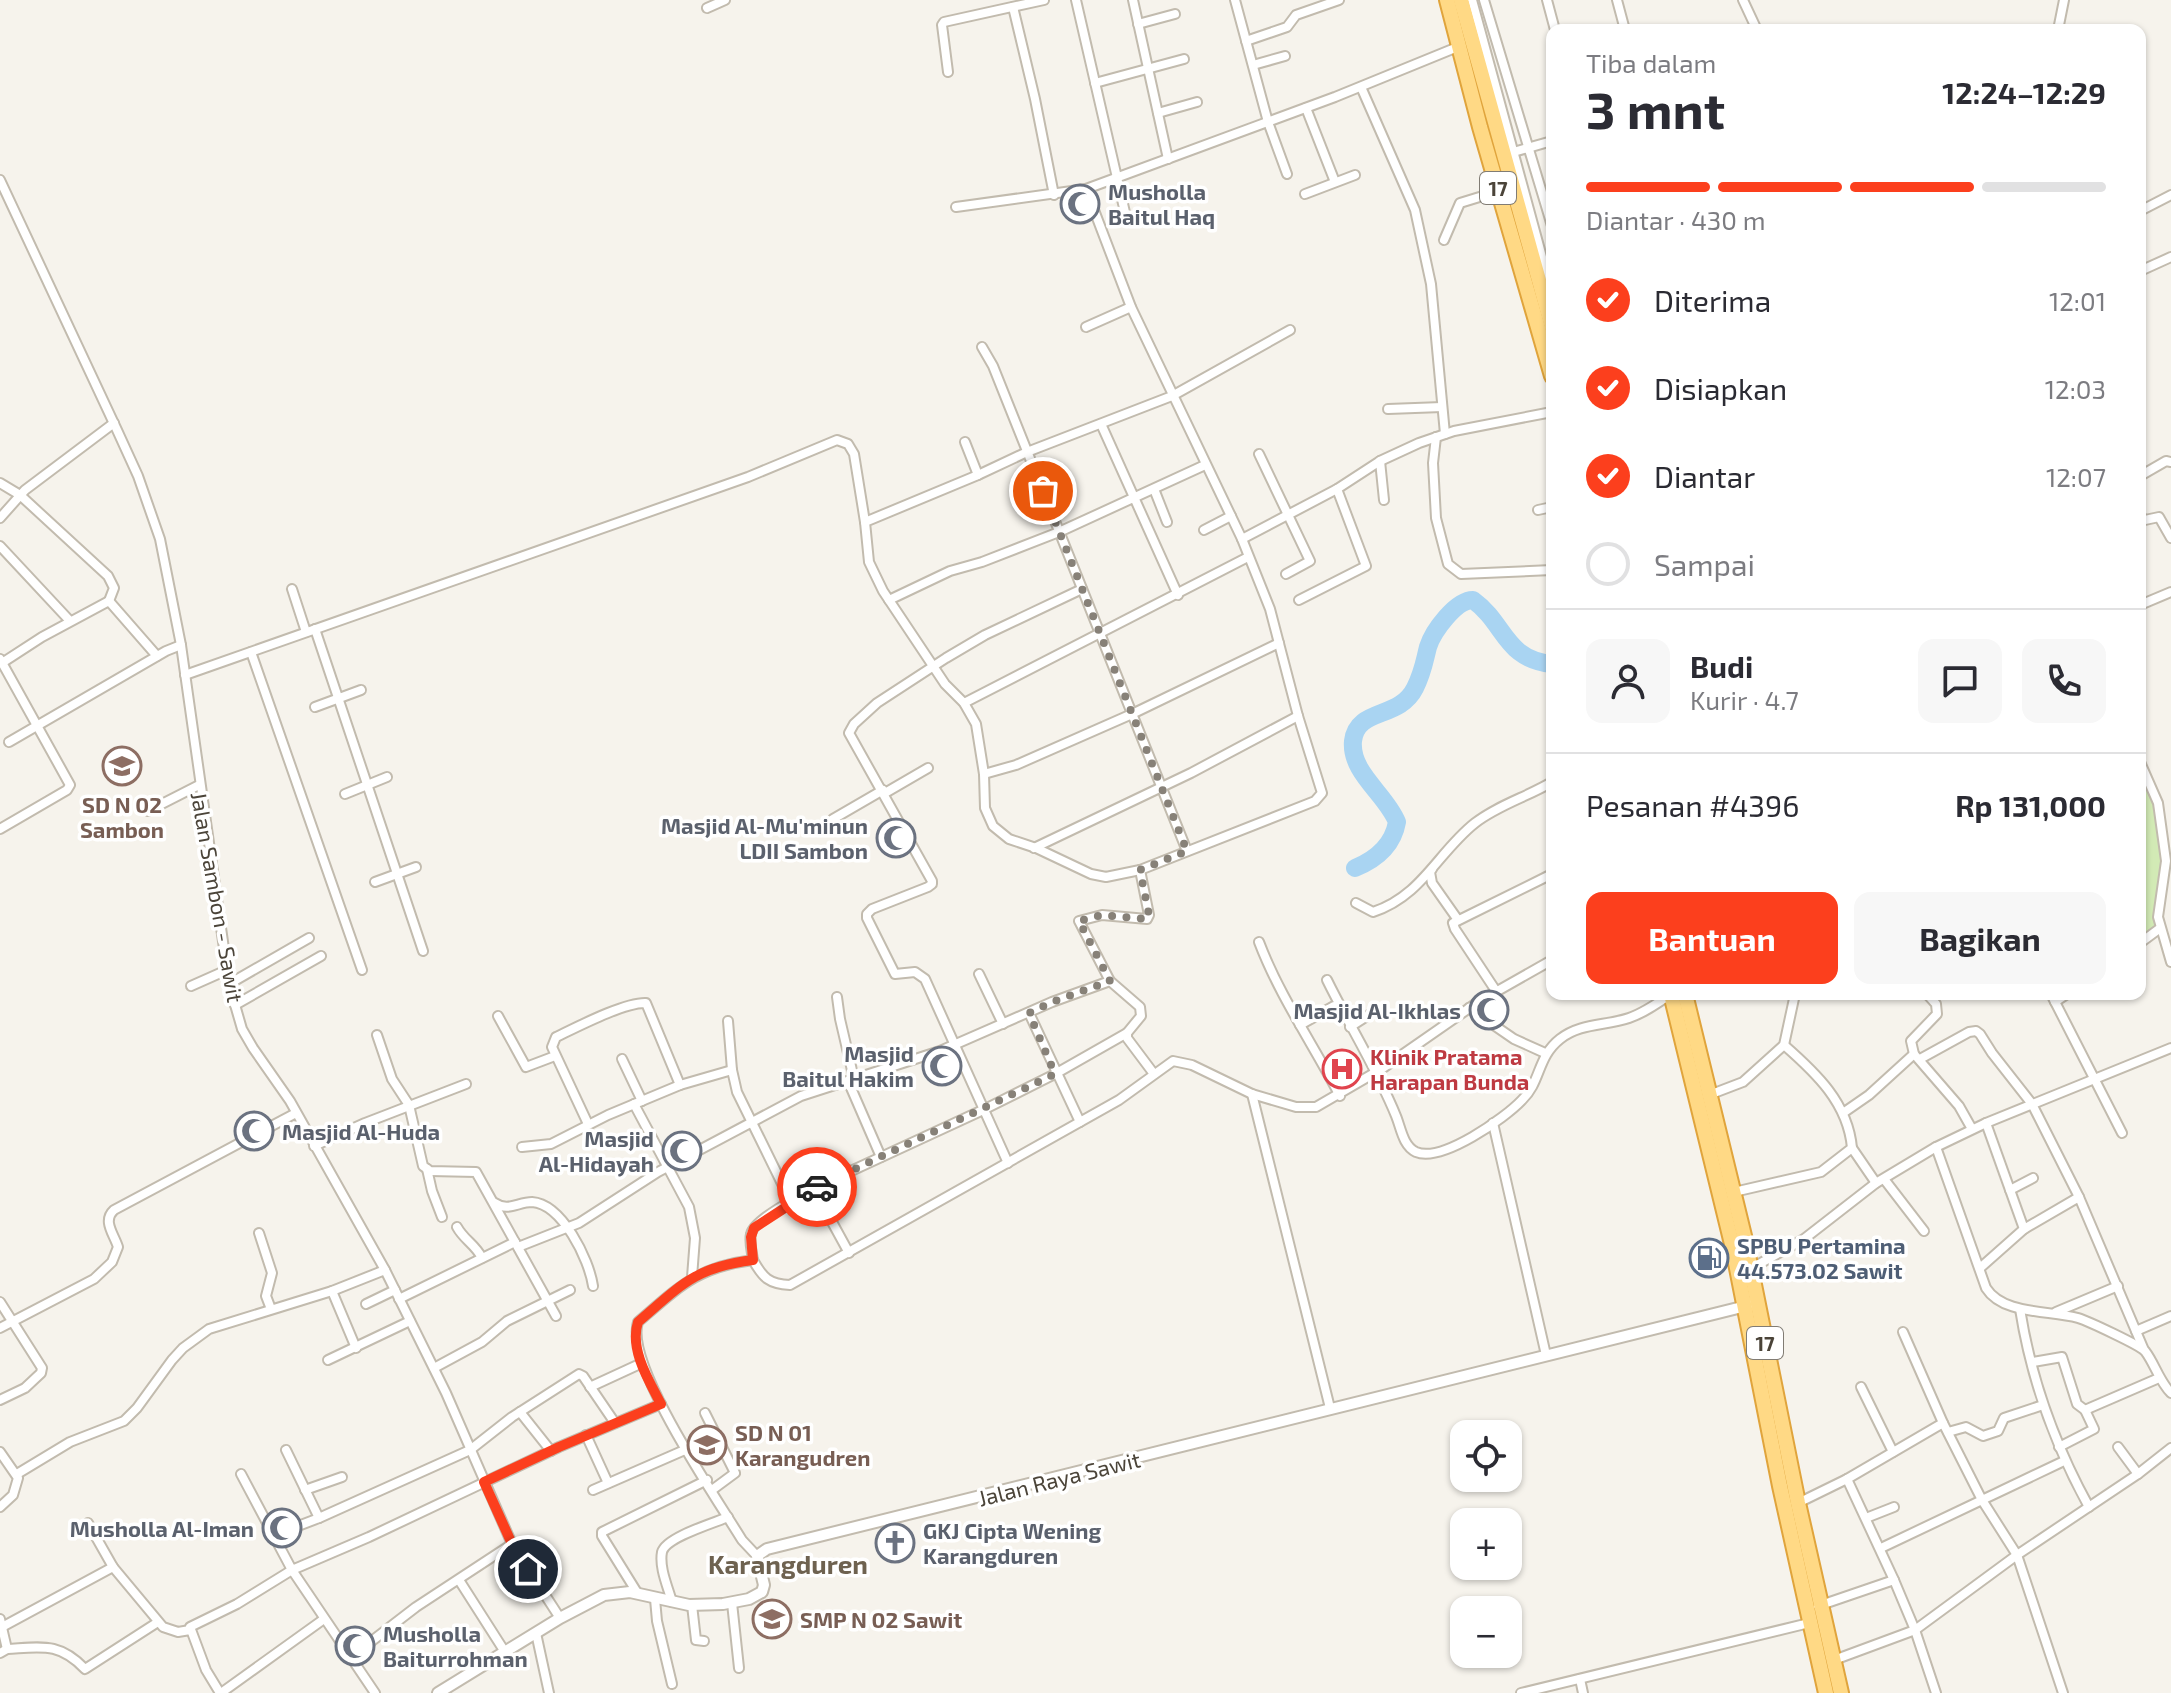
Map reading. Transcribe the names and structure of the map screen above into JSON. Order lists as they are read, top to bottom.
{
  "streets": {
    "highway": ["17"],
    "street": ["Jalan Sambon - Sawit", "Jalan Raya Sawit"]
  },
  "crossings": [
    ["17", "Jalan Raya Sawit"]
  ],
  "districts": ["Karangduren"],
  "places": {
    "mosque": [
      "Musholla Baitul Haq",
      "Masjid Al-Mu'minun LDII Sambon",
      "Masjid Al-Ikhlas",
      "Masjid Baitul Hakim",
      "Masjid Al-Huda",
      "Masjid Al-Hidayah",
      "Musholla Al-Iman",
      "Musholla Baiturrohman"
    ],
    "school or university": ["SD N 02 Sambon", "SD N 01 Karangudren", "SMP N 02 Sawit"],
    "hospital": ["Klinik Pratama Harapan Bunda"],
    "fuel station": ["SPBU Pertamina 44.573.02 Sawit"],
    "church": ["GKJ Cipta Wening Karangduren"]
  },
  "page": {
    "heading": ["3 mnt", "Tiba dalam", "12:24–12:29"],
    "panel": [
      "Budi",
      "Kurir · 4.7",
      "Pesanan #4396",
      "Rp 131,000"
    ],
    "bar": "Diantar · 430 m",
    "list": [
      ["Diterima", "12:01"],
      ["Disiapkan", "12:03"],
      ["Diantar", "12:07"],
      "Sampai"
    ],
    "buttons": ["Bantuan", "Bagikan"],
    "map_buttons": ["+", "−"]
  }
}
